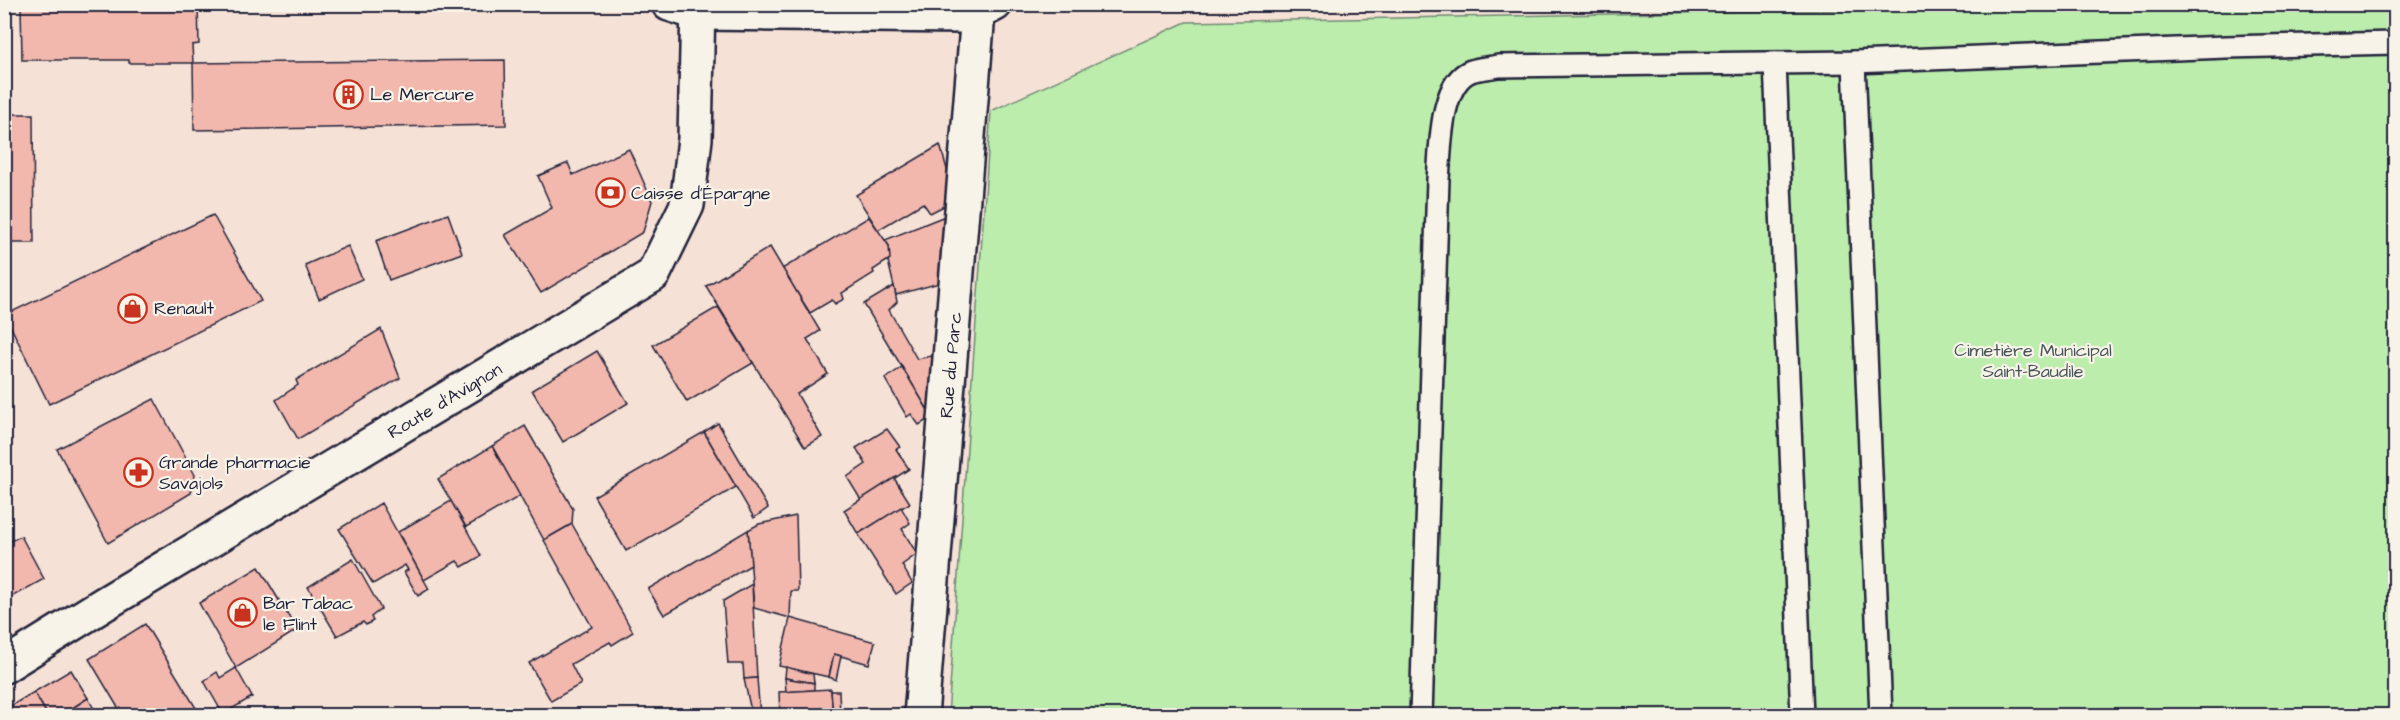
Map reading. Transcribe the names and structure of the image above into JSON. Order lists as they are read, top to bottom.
{
  "streets": {
    "main road": ["Rue du Parc", "Route d'Avignon"]
  },
  "crossings": [
    ["Rue du Parc", "Route d'Avignon"]
  ],
  "parks": ["Cimetière Municipal Saint-Baudile"],
  "places": {
    "building": ["Le Mercure"],
    "bank": ["Caisse d'Épargne"],
    "shop": ["Renault", "Bar Tabac le Flint"],
    "pharmacy": ["Grande pharmacie Savajols"]
  }
}
